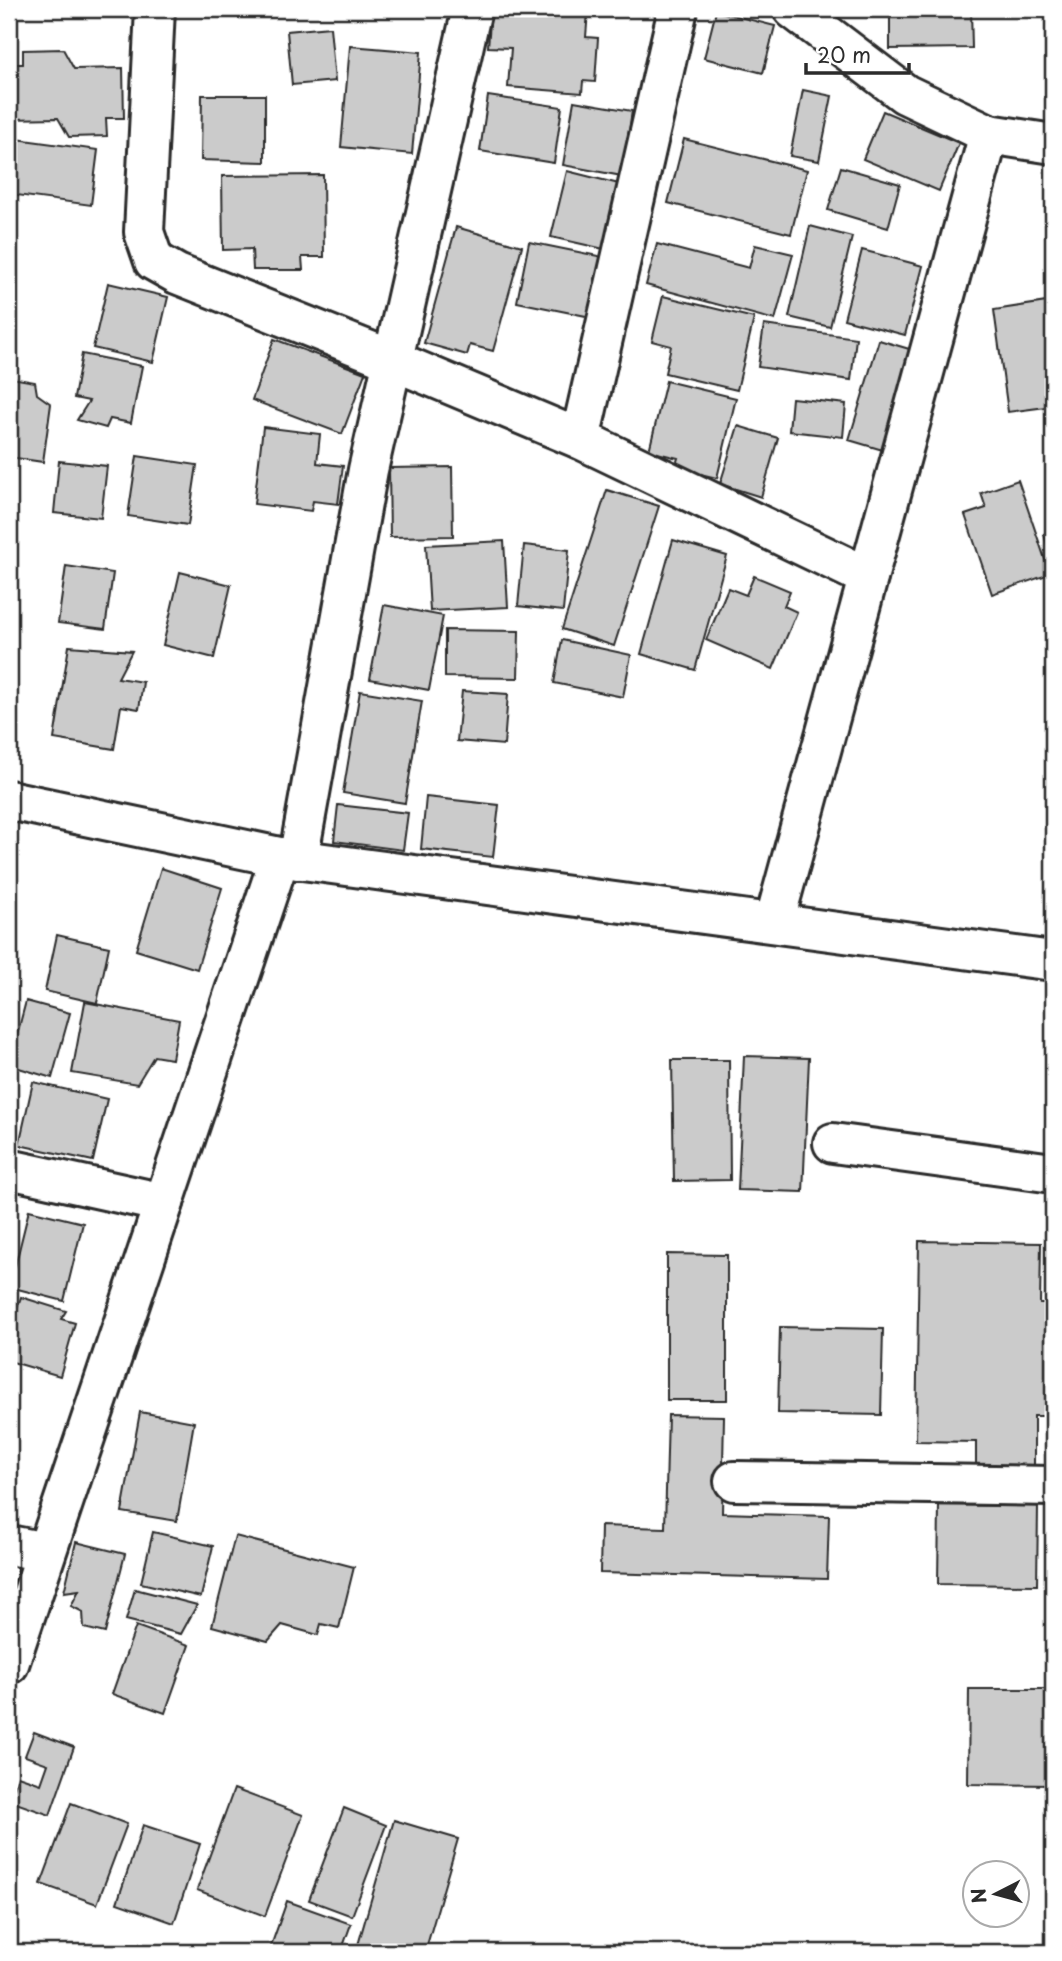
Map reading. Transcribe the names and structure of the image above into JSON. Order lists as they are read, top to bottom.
{
  "scale_bar": "20 m",
  "north": "left"
}
